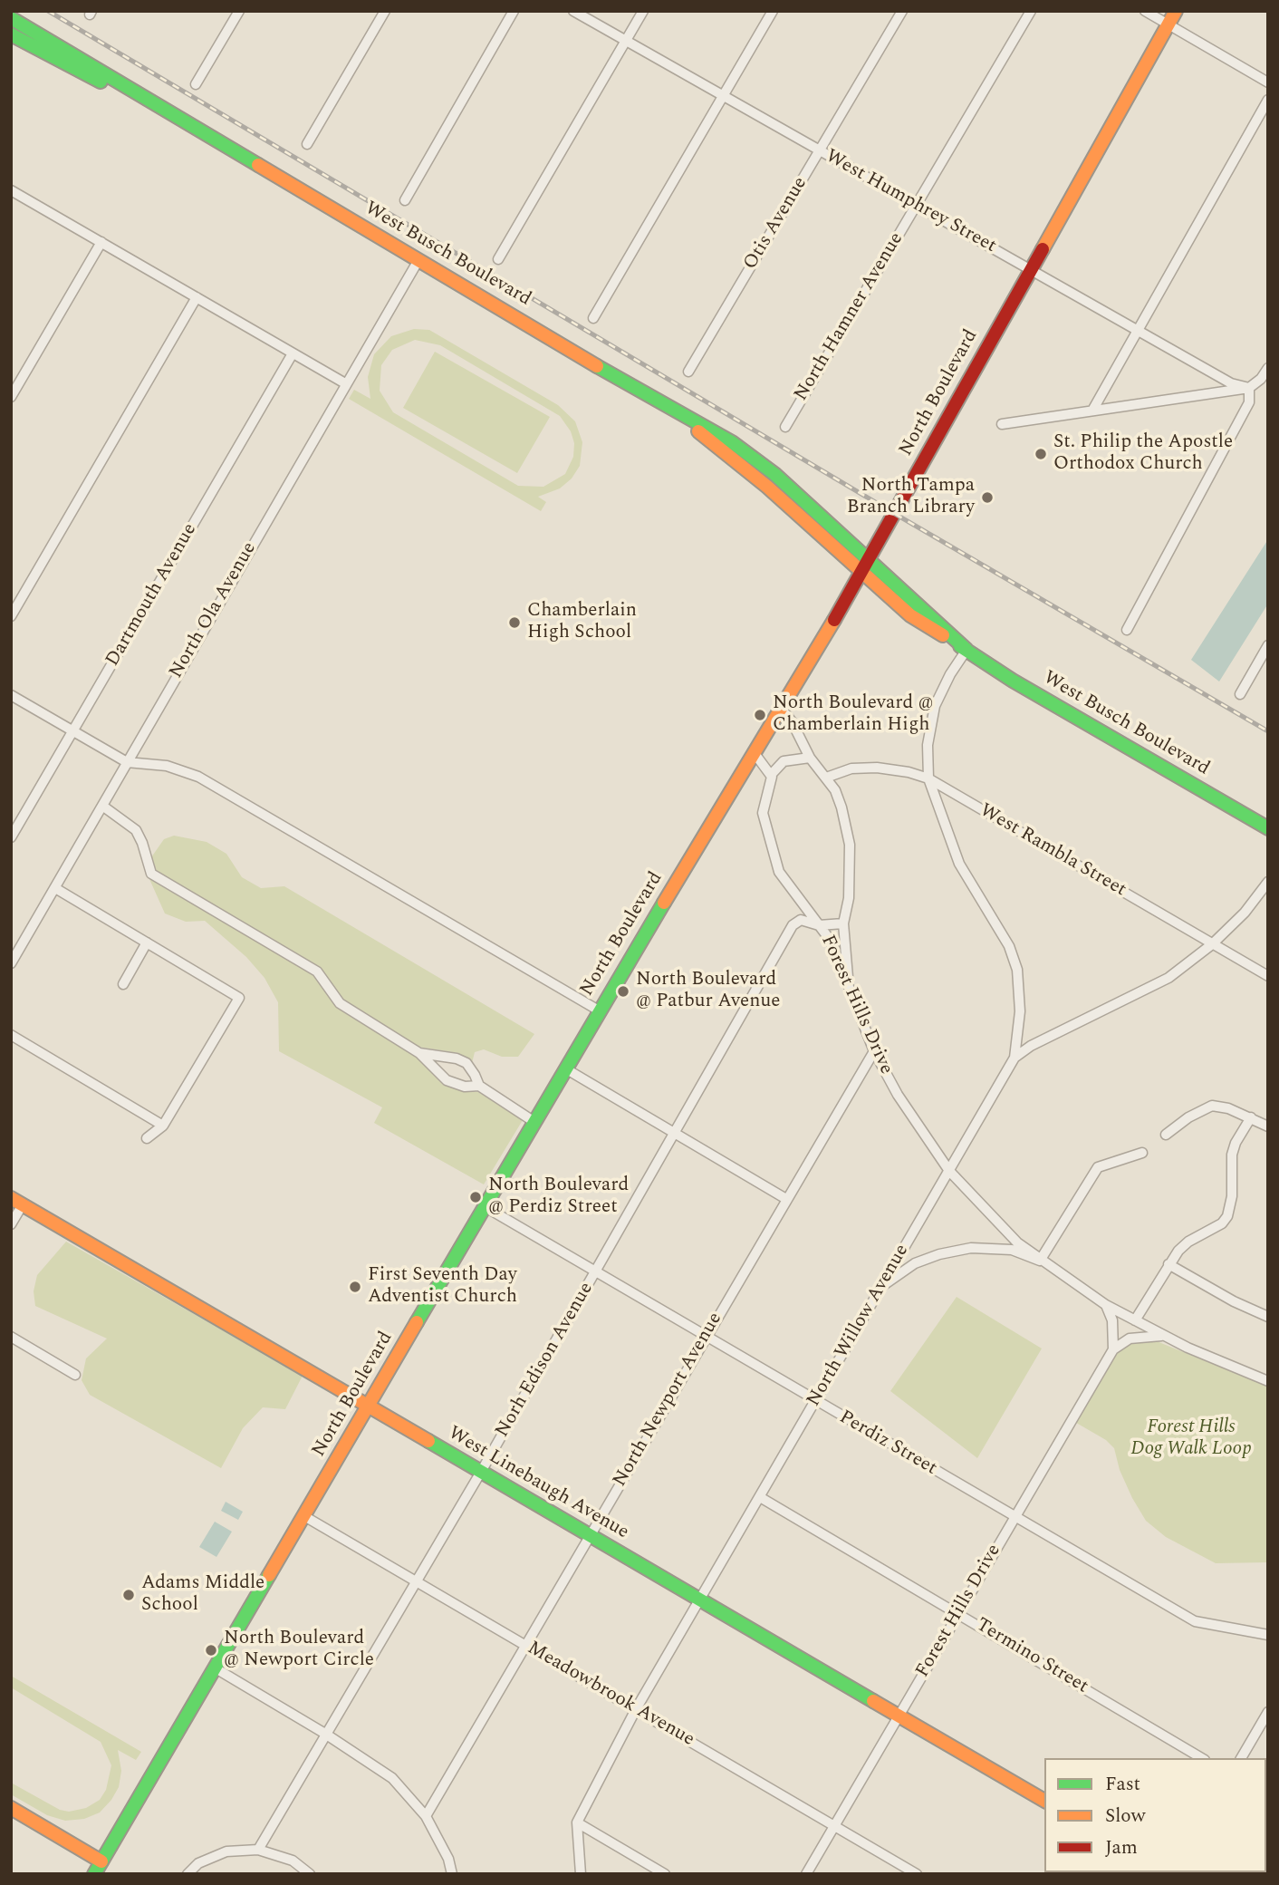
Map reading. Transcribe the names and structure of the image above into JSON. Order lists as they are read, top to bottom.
{
  "streets": {
    "street": [
      "West Humphrey Street",
      "Otis Avenue",
      "West Busch Boulevard",
      "North Hamner Avenue",
      "North Boulevard",
      "Dartmouth Avenue",
      "North Ola Avenue",
      "West Rambla Street",
      "Forest Hills Drive",
      "North Willow Avenue",
      "Norh Edison Avenue",
      "North Newport Avenue",
      "Perdiz Street",
      "West Linebaugh Avenue",
      "Termino Street",
      "Meadowbrook Avenue"
    ]
  },
  "crossings": [
    ["West Humphrey Street", "Otis Avenue"],
    ["West Humphrey Street", "North Hamner Avenue"],
    ["West Humphrey Street", "North Boulevard"],
    ["West Busch Boulevard", "North Boulevard"],
    ["West Busch Boulevard", "North Ola Avenue"],
    ["North Boulevard", "Forest Hills Drive"],
    ["North Boulevard", "Perdiz Street"],
    ["North Boulevard", "West Linebaugh Avenue"],
    ["North Boulevard", "Meadowbrook Avenue"],
    ["West Rambla Street", "Forest Hills Drive"],
    ["West Rambla Street", "North Willow Avenue"],
    ["Forest Hills Drive", "North Willow Avenue"],
    ["Forest Hills Drive", "Norh Edison Avenue"],
    ["Forest Hills Drive", "North Newport Avenue"],
    ["Forest Hills Drive", "Perdiz Street"],
    ["Forest Hills Drive", "West Linebaugh Avenue"],
    ["Forest Hills Drive", "Termino Street"],
    ["Forest Hills Drive", "Meadowbrook Avenue"],
    ["North Willow Avenue", "Perdiz Street"],
    ["North Willow Avenue", "West Linebaugh Avenue"],
    ["North Willow Avenue", "Termino Street"],
    ["North Willow Avenue", "Meadowbrook Avenue"],
    ["Norh Edison Avenue", "Perdiz Street"],
    ["Norh Edison Avenue", "West Linebaugh Avenue"],
    ["Norh Edison Avenue", "Meadowbrook Avenue"],
    ["North Newport Avenue", "Perdiz Street"],
    ["North Newport Avenue", "West Linebaugh Avenue"],
    ["North Newport Avenue", "Meadowbrook Avenue"]
  ],
  "parks": ["Forest Hills Dog Walk Loop"],
  "places": [
    "St. Philip the Apostle Orthodox Church",
    "North Tampa Branch Library",
    "Chamberlain High School",
    "North Boulevard @ Chamberlain High",
    "North Boulevard @ Patbur Avenue",
    "North Boulevard @ Perdiz Street",
    "First Seventh Day Adventist Church",
    "Adams Middle School",
    "North Boulevard @ Newport Circle"
  ],
  "legend": ["Fast", "Slow", "Jam"]
}
